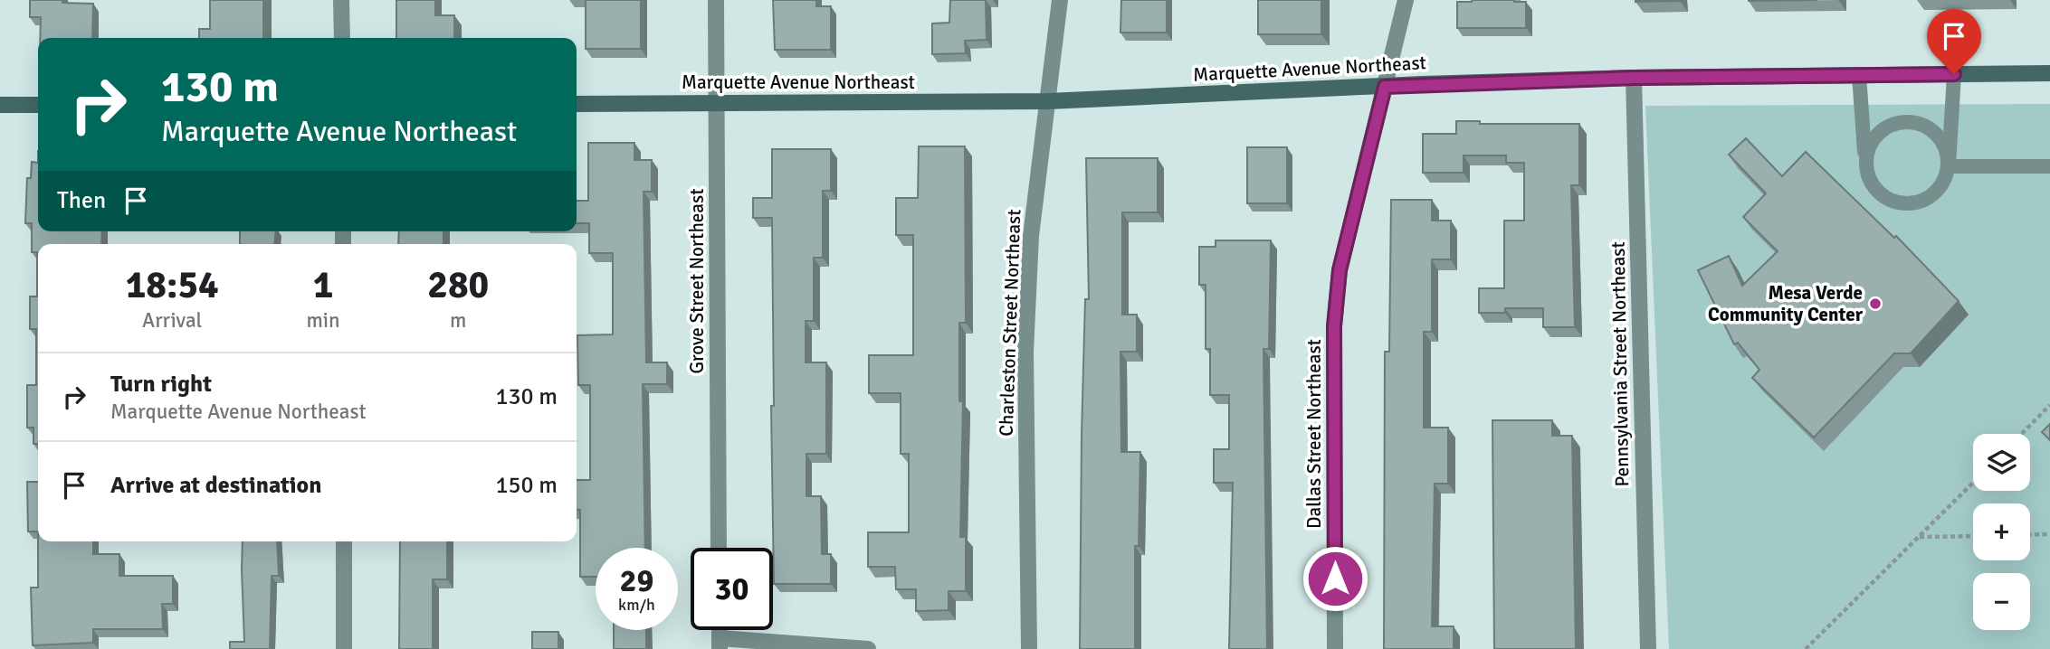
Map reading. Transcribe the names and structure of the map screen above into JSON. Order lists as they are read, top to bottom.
{
  "streets": {
    "street": [
      "Marquette Avenue Northeast",
      "Grove Street Northeast",
      "Charleston Street Northeast",
      "Pennsylvania Street Northeast",
      "Dallas Street Northeast"
    ]
  },
  "crossings": [
    ["Marquette Avenue Northeast", "Grove Street Northeast"],
    ["Marquette Avenue Northeast", "Charleston Street Northeast"],
    ["Marquette Avenue Northeast", "Pennsylvania Street Northeast"],
    ["Marquette Avenue Northeast", "Dallas Street Northeast"]
  ],
  "places": ["Mesa Verde Community Center"],
  "page": {
    "turn": ["130 m", "Marquette Avenue Northeast"],
    "then": "Then",
    "eta": [
      "18:54",
      "Arrival",
      "1",
      "min",
      "280",
      "m"
    ],
    "list": [
      {
        "name": "Turn right",
        "note": "Marquette Avenue Northeast",
        "value": "130 m"
      },
      {
        "name": "Arrive at destination",
        "value": "150 m"
      }
    ],
    "map_buttons": ["+", "−"],
    "speed": "29 km/h",
    "limit": "30"
  }
}
